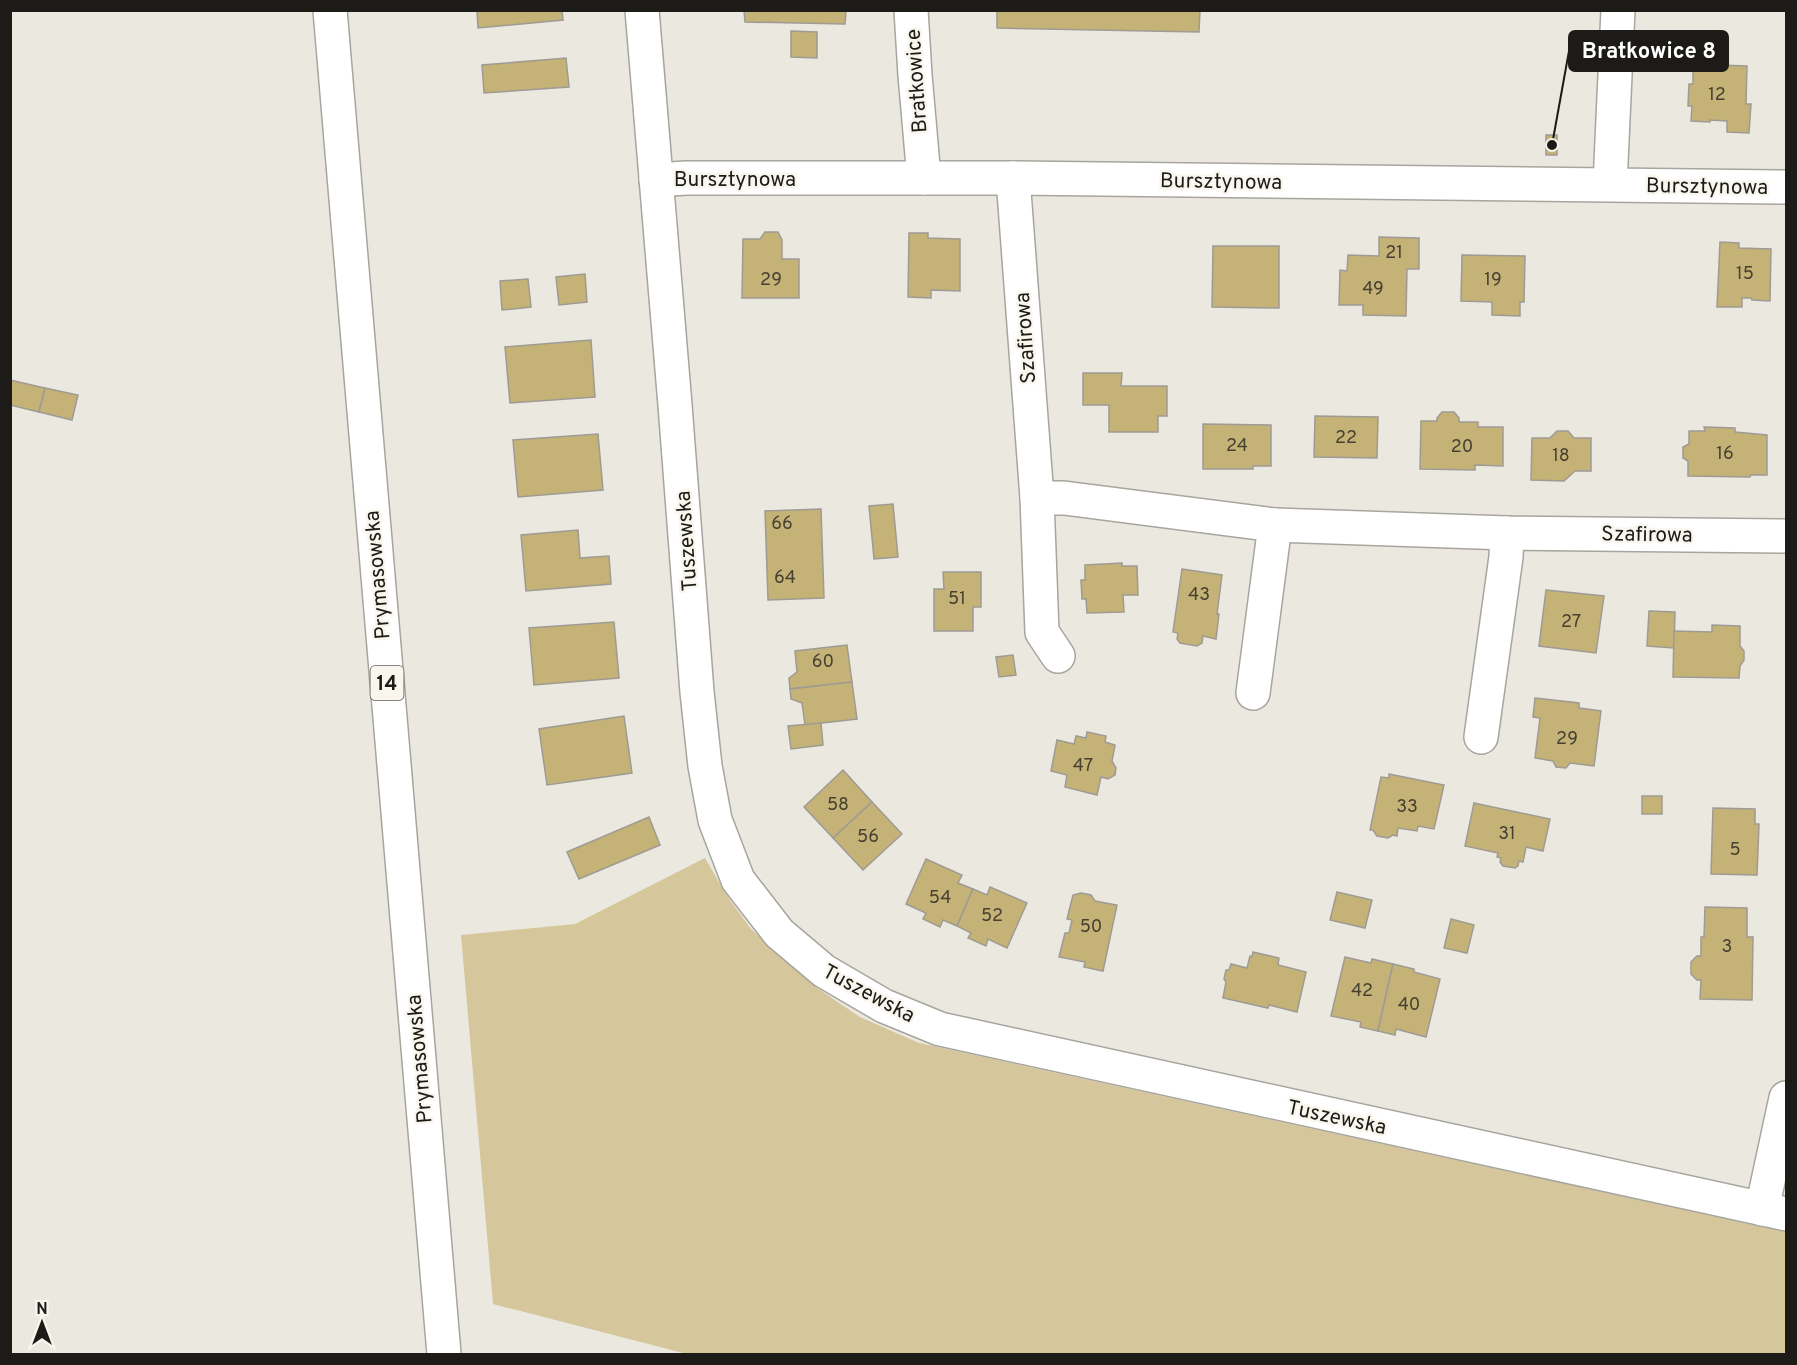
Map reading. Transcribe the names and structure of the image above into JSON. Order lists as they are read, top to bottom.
{
  "streets": {
    "street": [
      "Bratkowice",
      "Bursztynowa",
      "Szafirowa",
      "Tuszewska",
      "Prymasowska",
      "14"
    ]
  },
  "crossings": [
    ["Bratkowice", "Bursztynowa"],
    ["Bursztynowa", "Szafirowa"],
    ["Bursztynowa", "Tuszewska"]
  ],
  "places": ["Bratkowice 8"],
  "house_numbers": [
    "12",
    "21",
    "15",
    "29",
    "19",
    "49",
    "22",
    "24",
    "20",
    "16",
    "18",
    "66",
    "64",
    "43",
    "51",
    "27",
    "60",
    "29",
    "47",
    "58",
    "33",
    "31",
    "56",
    "5",
    "54",
    "52",
    "50",
    "3",
    "42",
    "40"
  ],
  "north": "top"
}
